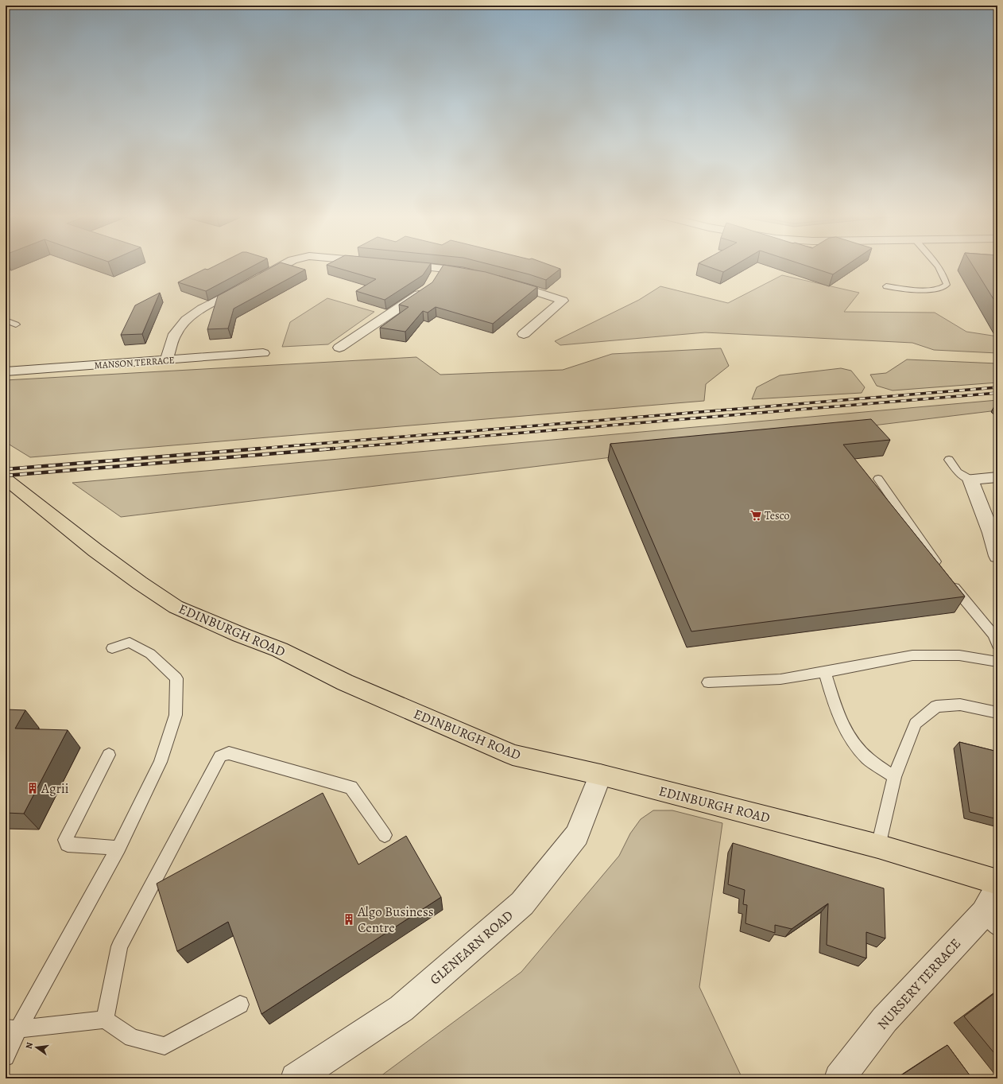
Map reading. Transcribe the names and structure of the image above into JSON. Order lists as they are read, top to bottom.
{
  "streets": {
    "main road": ["EDINBURGH ROAD"],
    "street": ["MANSON TERRACE", "GLENEARN ROAD", "NURSERY TERRACE"]
  },
  "crossings": [
    ["EDINBURGH ROAD", "GLENEARN ROAD"]
  ],
  "places": {
    "supermarket": ["Tesco"],
    "building": ["Agrii", "Algo Business Centre"]
  },
  "north": "left"
}
